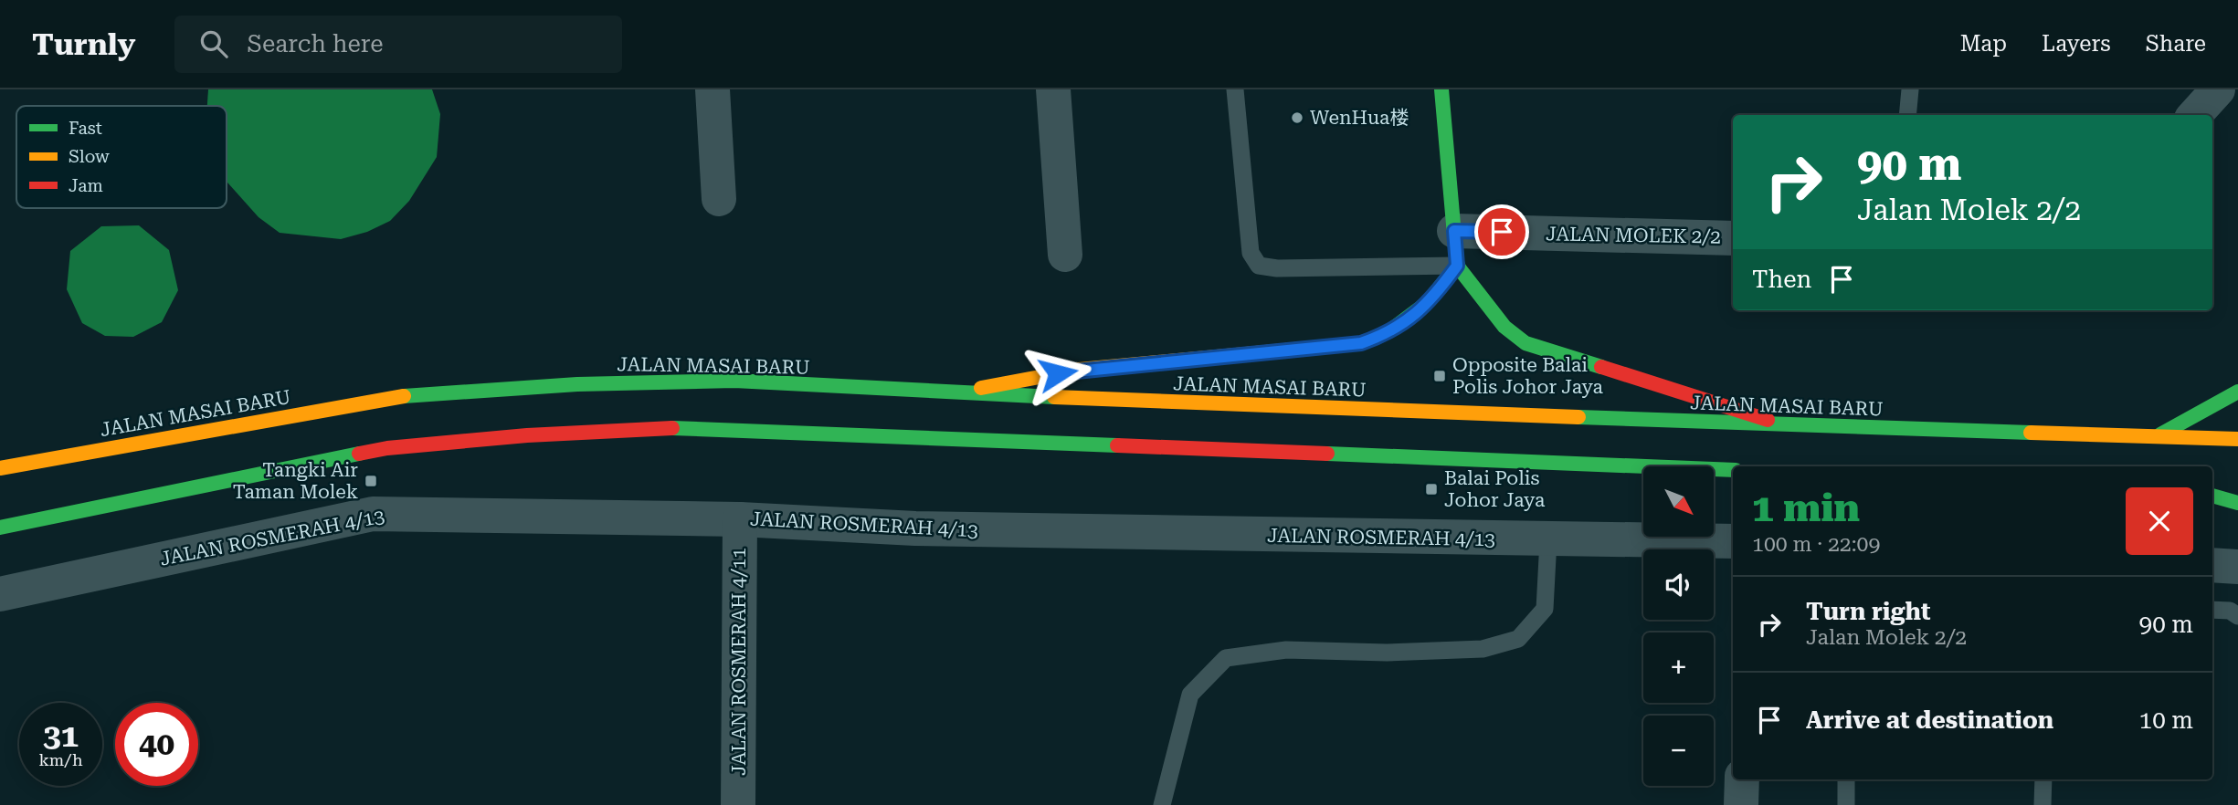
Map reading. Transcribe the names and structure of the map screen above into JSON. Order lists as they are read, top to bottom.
{
  "streets": {
    "main road": ["JALAN MASAI BARU"],
    "street": ["JALAN MOLEK 2/2", "JALAN ROSMERAH 4/13", "JALAN ROSMERAH 4/11"]
  },
  "crossings": [
    ["JALAN ROSMERAH 4/13", "JALAN ROSMERAH 4/11"]
  ],
  "places": {
    "other": ["WenHua楼"],
    "transit": ["Opposite Balai Polis Johor Jaya", "Tangki Air Taman Molek", "Balai Polis Johor Jaya"]
  },
  "legend": ["Fast", "Slow", "Jam"],
  "north": "bottom right",
  "page": {
    "header": "Turnly",
    "search": "Search here",
    "nav": ["Map", "Layers", "Share"],
    "turn": ["90 m", "Jalan Molek 2/2"],
    "then": "Then",
    "map_buttons": ["+", "−"],
    "heading": ["1 min", "100 m · 22:09"],
    "list": [
      {
        "name": "Turn right",
        "note": "Jalan Molek 2/2",
        "value": "90 m"
      },
      {
        "name": "Arrive at destination",
        "value": "10 m"
      }
    ],
    "speed": "31 km/h",
    "limit": "40"
  }
}
